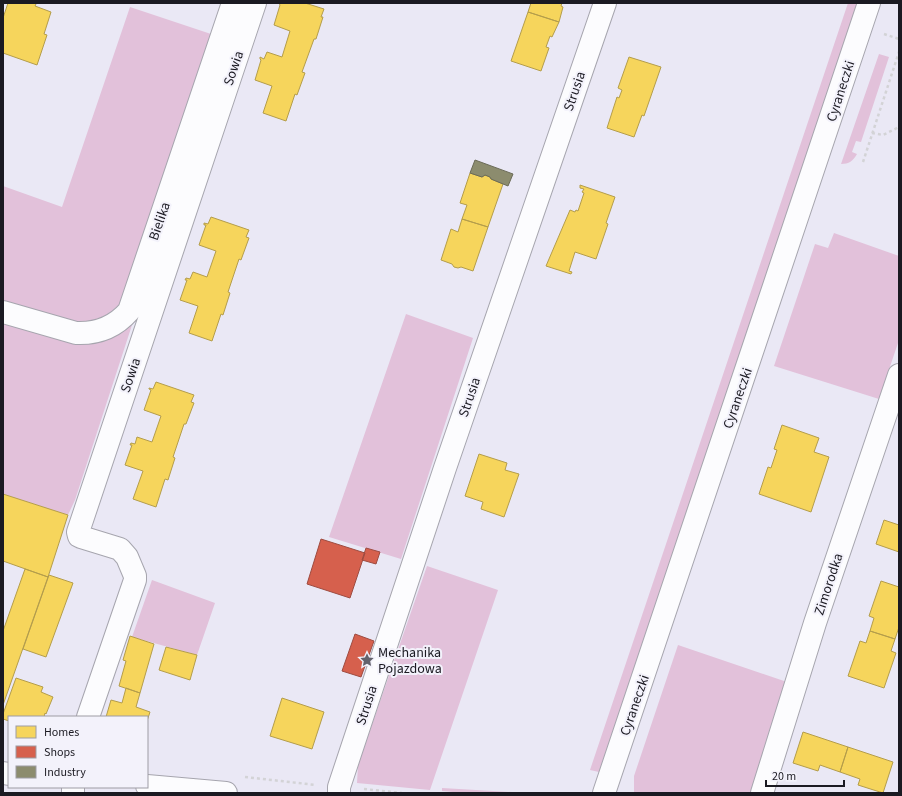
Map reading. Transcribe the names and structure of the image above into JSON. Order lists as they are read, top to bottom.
{
  "streets": {
    "street": [
      "Sowia",
      "Strusia",
      "Cyraneczki",
      "Bielika",
      "Zimorodka"
    ]
  },
  "places": {
    "place": ["Mechanika Pojazdowa"]
  },
  "legend": ["Homes", "Shops", "Industry"],
  "scale_bar": "20 m"
}
